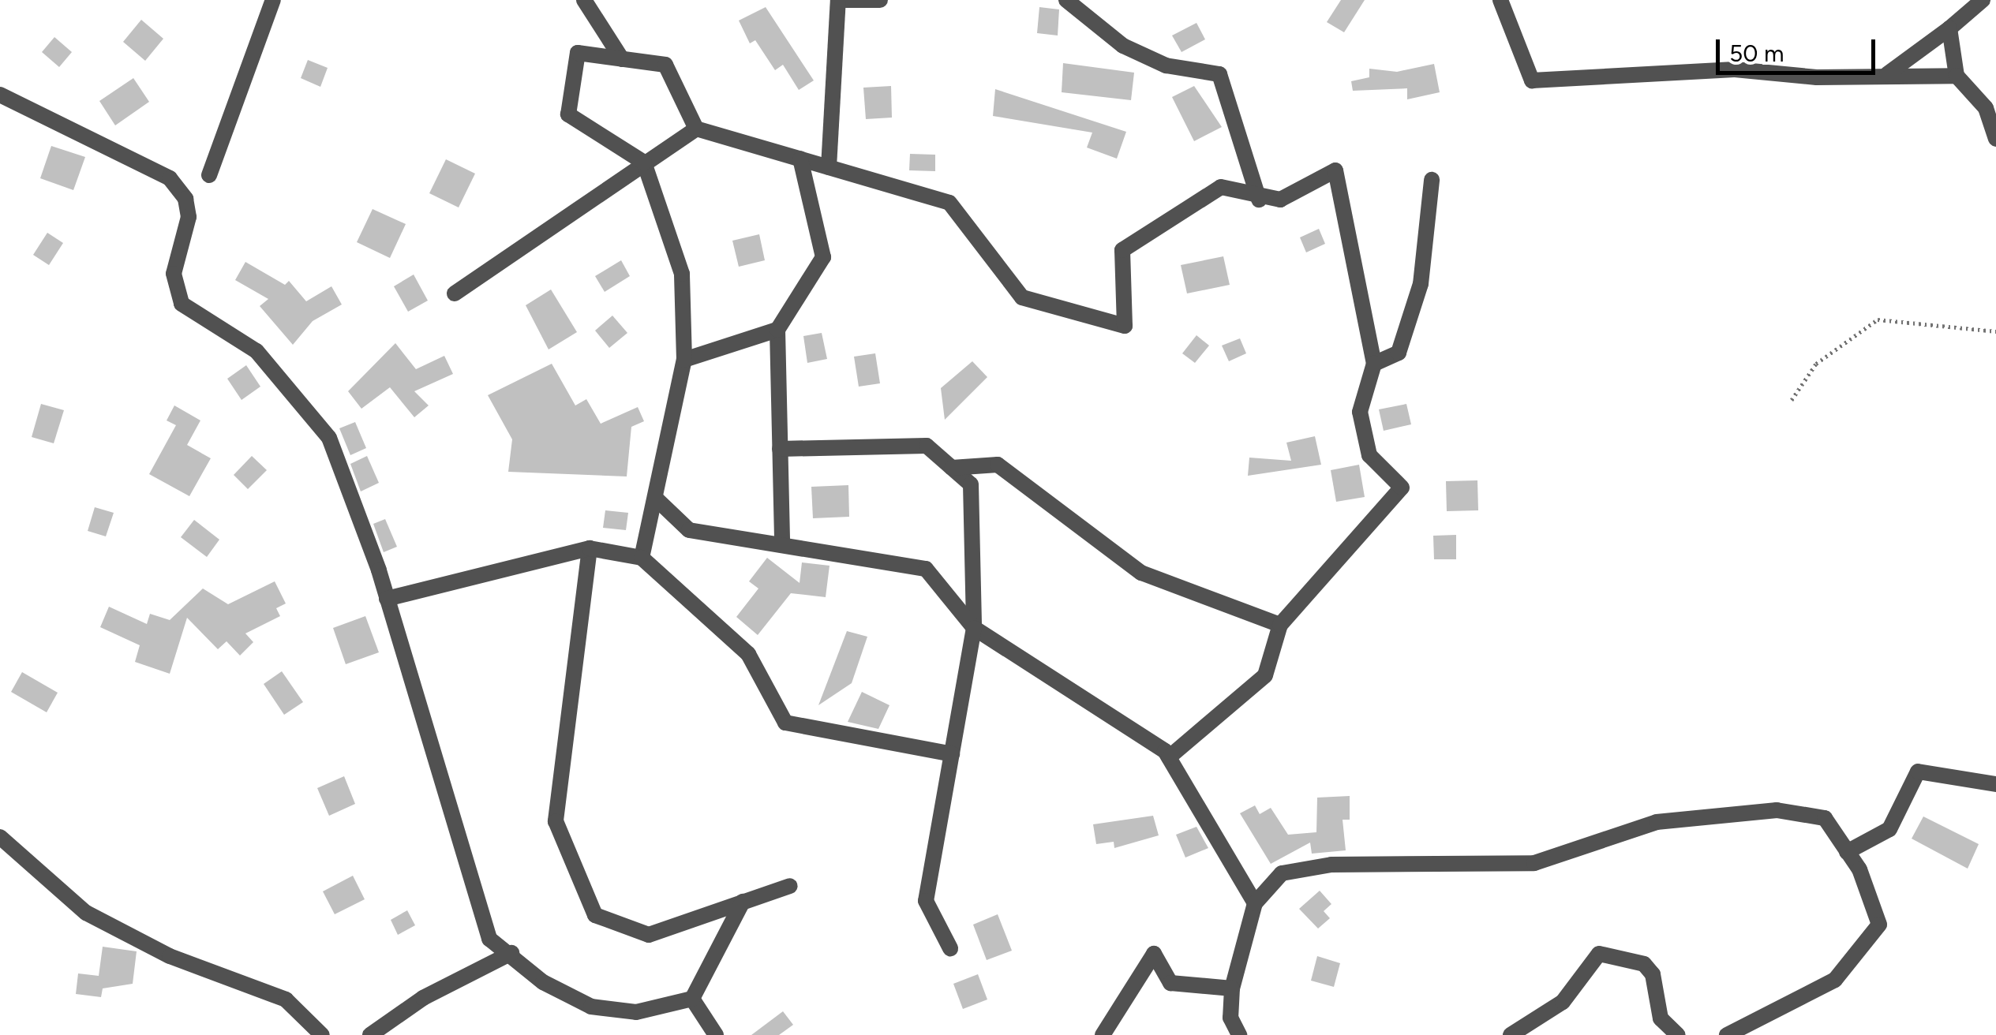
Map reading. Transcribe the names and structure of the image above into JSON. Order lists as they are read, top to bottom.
{
  "scale_bar": "50 m"
}
